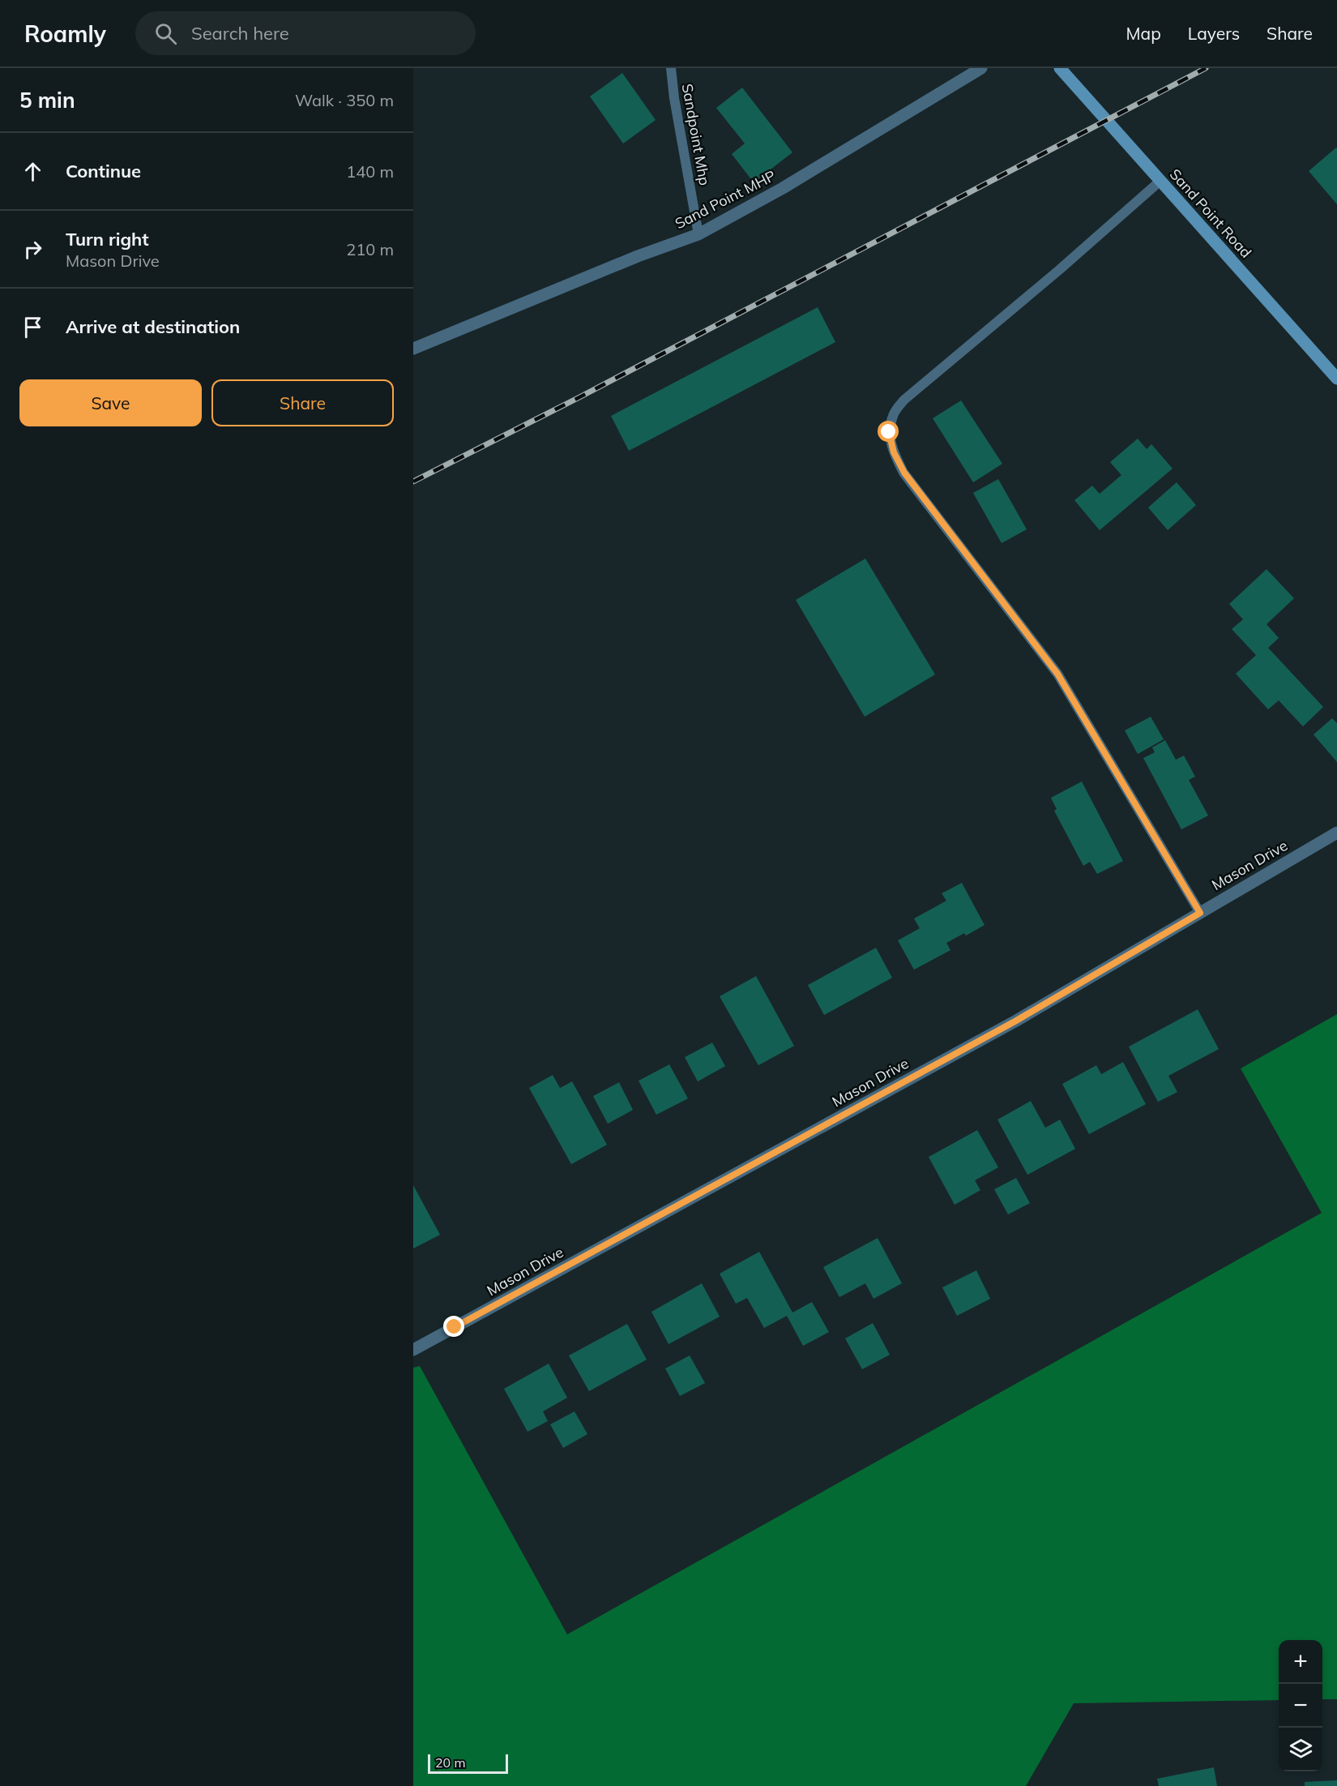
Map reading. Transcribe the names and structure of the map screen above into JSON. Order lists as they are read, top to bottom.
{
  "streets": {
    "street": ["Sand Point MHP", "Sand Point Road", "Mason Drive"],
    "lane": ["Sandpoint Mhp"]
  },
  "crossings": [
    ["Sandpoint Mhp", "Sand Point MHP"]
  ],
  "scale_bar": "20 m",
  "page": {
    "header": "Roamly",
    "search": "Search here",
    "nav": ["Map", "Layers", "Share"],
    "heading": ["5 min", "Walk · 350 m"],
    "list": [
      ["Continue", "140 m"],
      ["Turn right", "Mason Drive", "210 m"],
      "Arrive at destination"
    ],
    "buttons": ["Save", "Share"],
    "map_buttons": ["+", "−"],
    "scale": "20 m"
  }
}
